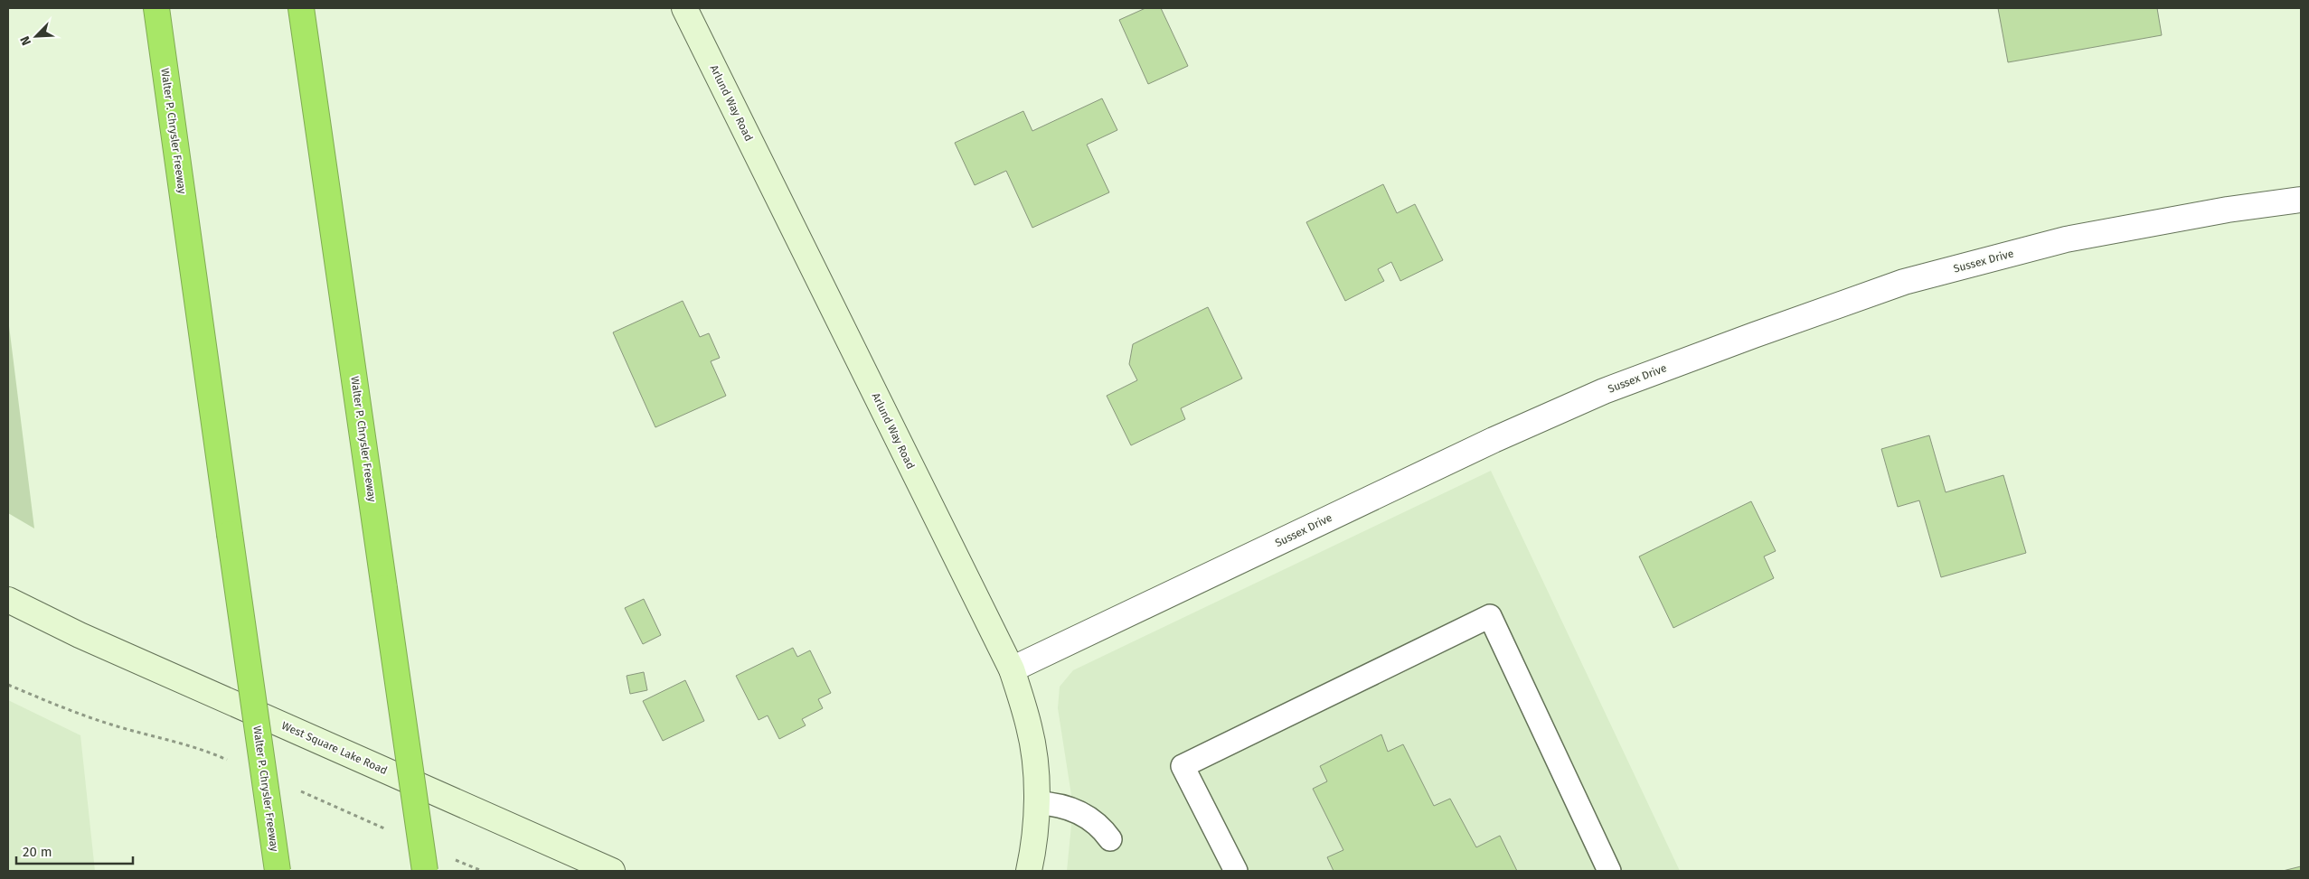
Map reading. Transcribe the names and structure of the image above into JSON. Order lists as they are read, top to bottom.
{
  "streets": {
    "highway": ["Walter P. Chrysler Freeway"],
    "street": ["Arlund Way Road", "Sussex Drive", "West Square Lake Road"]
  },
  "crossings": [
    ["Arlund Way Road", "Sussex Drive"]
  ],
  "scale_bar": "20 m",
  "north": "bottom left"
}
